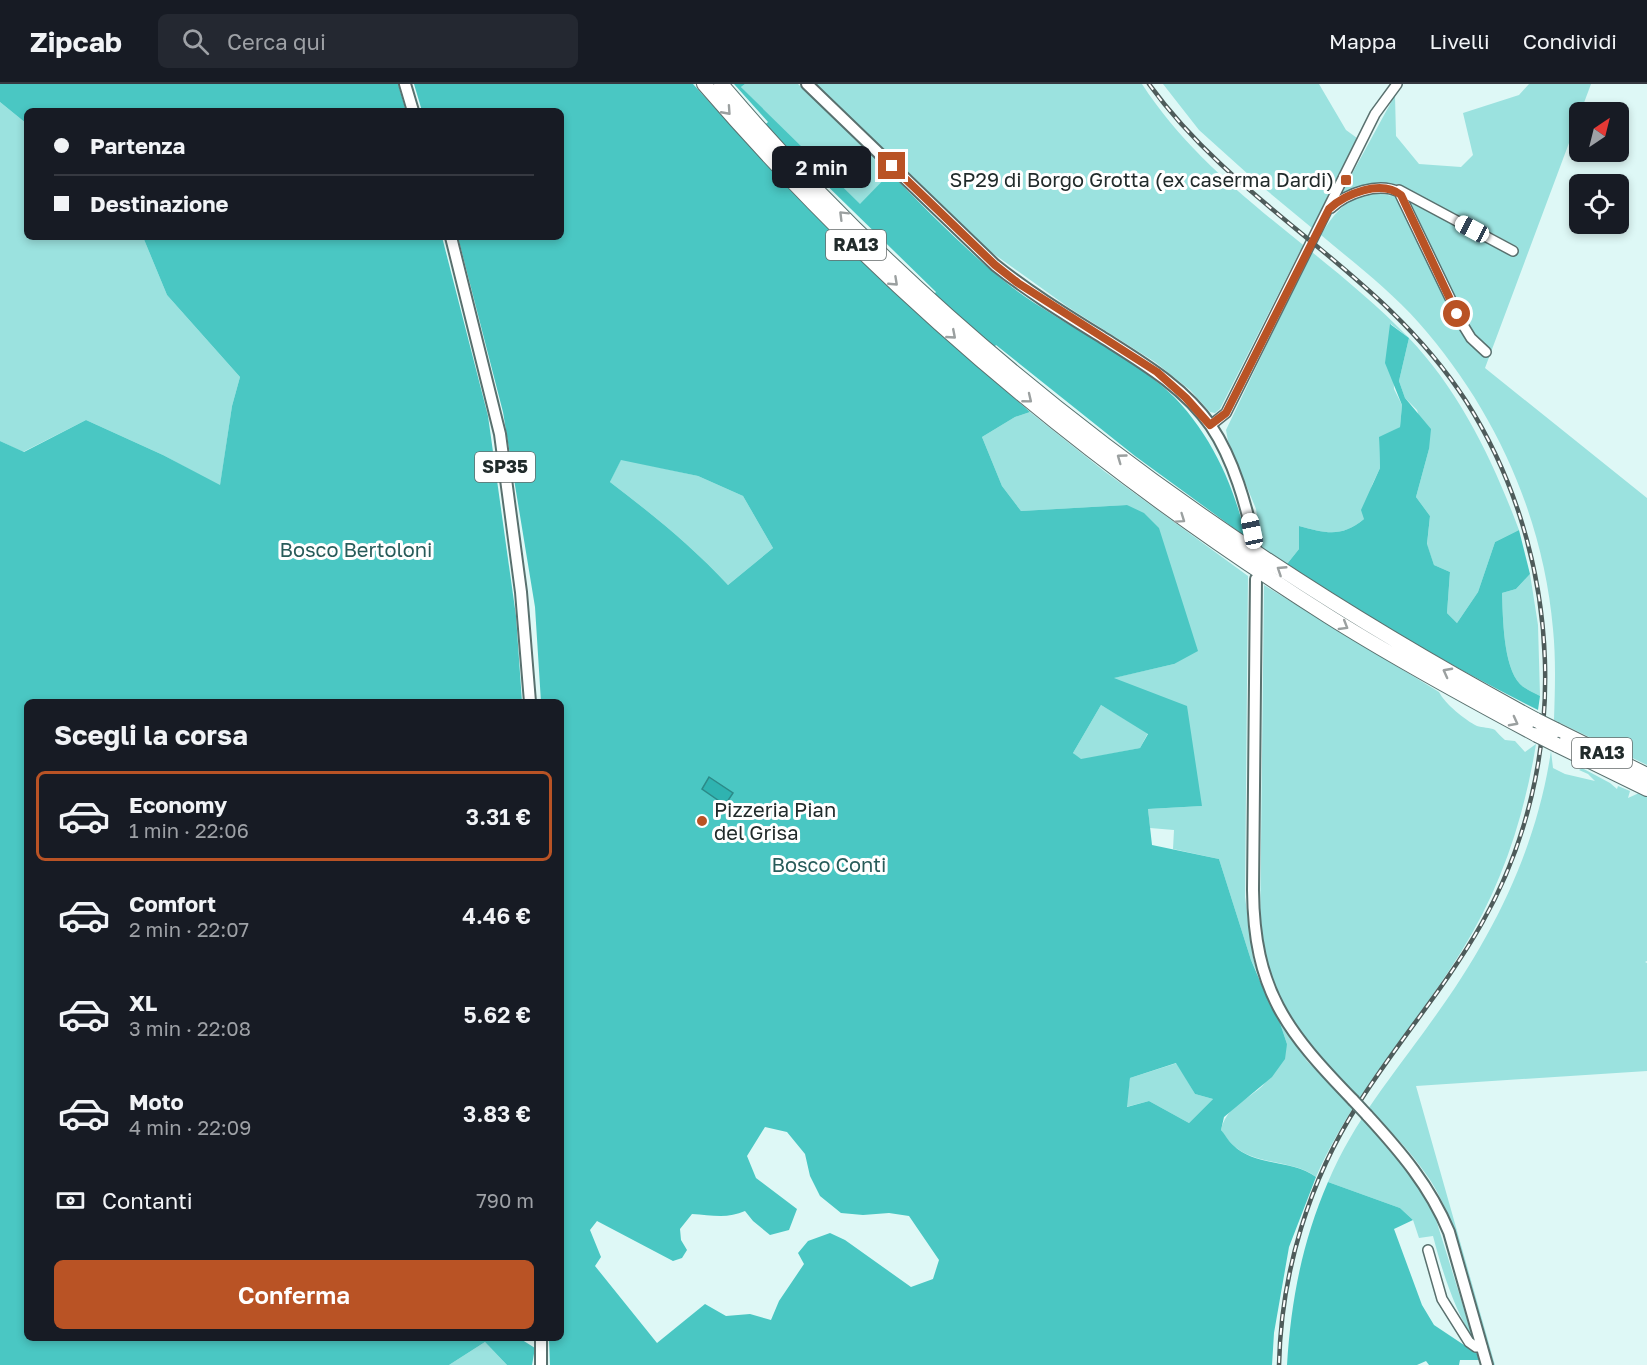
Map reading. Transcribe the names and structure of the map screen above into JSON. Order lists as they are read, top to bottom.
{
  "streets": {
    "highway": ["RA13"],
    "main road": ["SP35"]
  },
  "parks": ["Bosco Bertoloni", "Bosco Conti"],
  "places": {
    "transit": ["SP29 di Borgo Grotta (ex caserma Dardi)"],
    "other": ["Pizzeria Pian del Grisa"]
  },
  "north": "top right",
  "page": {
    "header": "Zipcab",
    "search": "Cerca qui",
    "nav": ["Mappa", "Livelli", "Condividi"],
    "banner": ["Partenza", "Destinazione"],
    "bubble": "2 min",
    "heading": "Scegli la corsa",
    "list": [
      {
        "name": "Economy",
        "note": "1 min · 22:06",
        "value": "3.31 €"
      },
      {
        "name": "Comfort",
        "note": "2 min · 22:07",
        "value": "4.46 €"
      },
      {
        "name": "XL",
        "note": "3 min · 22:08",
        "value": "5.62 €"
      },
      {
        "name": "Moto",
        "note": "4 min · 22:09",
        "value": "3.83 €"
      }
    ],
    "pay": ["Contanti", "790 m"],
    "buttons": "Conferma"
  }
}
